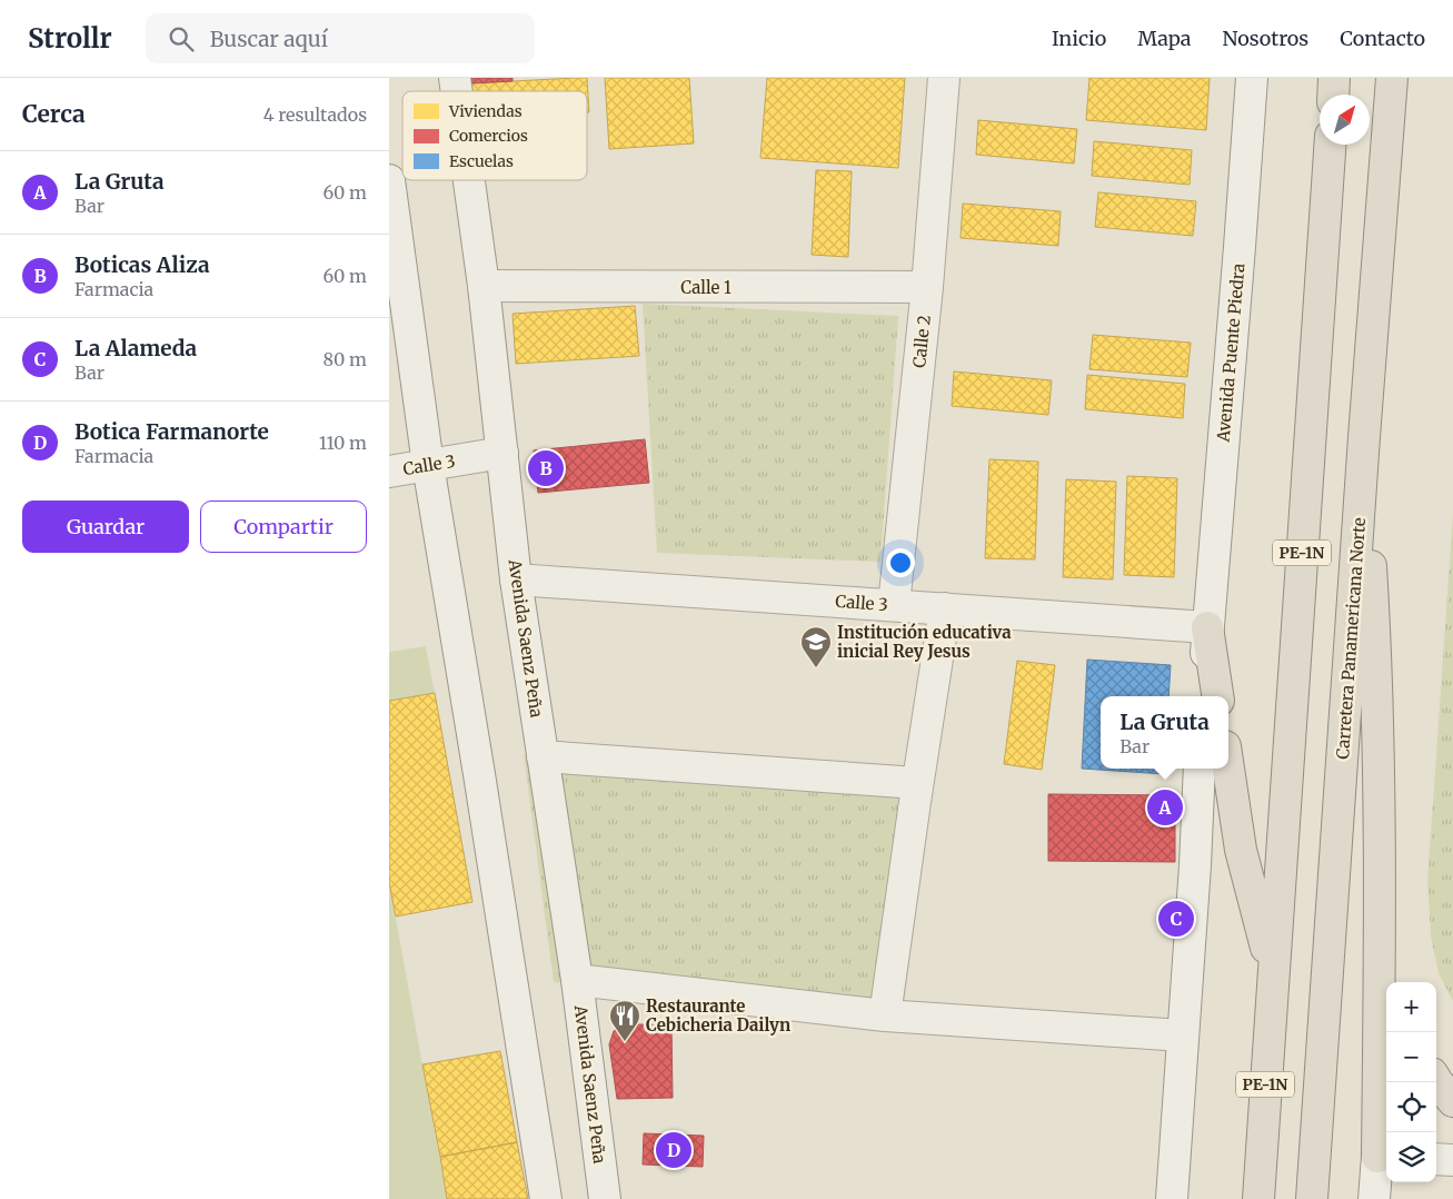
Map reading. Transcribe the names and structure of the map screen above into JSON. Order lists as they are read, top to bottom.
{
  "streets": {
    "highway": ["PE-1N", "Carretera Panamericana Norte"],
    "main road": [
      "Calle 1",
      "Calle 2",
      "Avenida Puente Piedra",
      "Calle 3",
      "Avenida Saenz Peña"
    ]
  },
  "crossings": [
    ["Calle 1", "Calle 2"],
    ["Calle 1", "Avenida Saenz Peña"],
    ["Calle 2", "Calle 3"],
    ["Avenida Puente Piedra", "Calle 3"],
    ["Calle 3", "Avenida Saenz Peña"]
  ],
  "places": {
    "school or university": ["Institución educativa inicial Rey Jesus"],
    "restaurant": ["Restaurante Cebicheria Dailyn"]
  },
  "legend": ["Viviendas", "Comercios", "Escuelas"],
  "north": "top right",
  "page": {
    "header": "Strollr",
    "search": "Buscar aquí",
    "nav": [
      "Inicio",
      "Mapa",
      "Nosotros",
      "Contacto"
    ],
    "heading": ["Cerca", "4 resultados"],
    "list": [
      {
        "mark": "A",
        "name": "La Gruta",
        "note": "Bar",
        "value": "60 m"
      },
      {
        "mark": "B",
        "name": "Boticas Aliza",
        "note": "Farmacia",
        "value": "60 m"
      },
      {
        "mark": "C",
        "name": "La Alameda",
        "note": "Bar",
        "value": "80 m"
      },
      {
        "mark": "D",
        "name": "Botica Farmanorte",
        "note": "Farmacia",
        "value": "110 m"
      }
    ],
    "pins": [
      "B",
      "A",
      "C",
      "D"
    ],
    "buttons": ["Guardar", "Compartir"],
    "popup": ["La Gruta", "Bar"],
    "map_buttons": ["+", "−"]
  }
}
